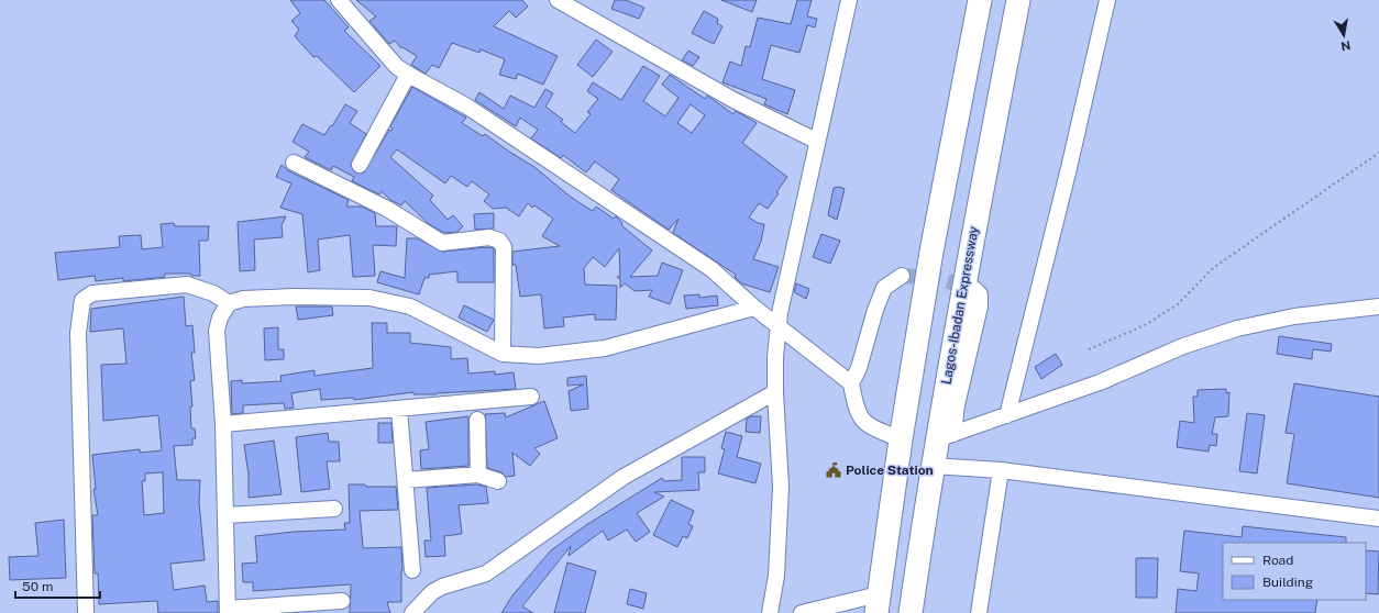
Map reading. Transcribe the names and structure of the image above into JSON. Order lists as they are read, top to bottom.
{
  "streets": {
    "highway": ["Lagos-Ibadan Expressway"]
  },
  "places": {
    "public building": ["Police Station"]
  },
  "legend": ["Road", "Building"],
  "scale_bar": "50 m",
  "north": "bottom"
}
